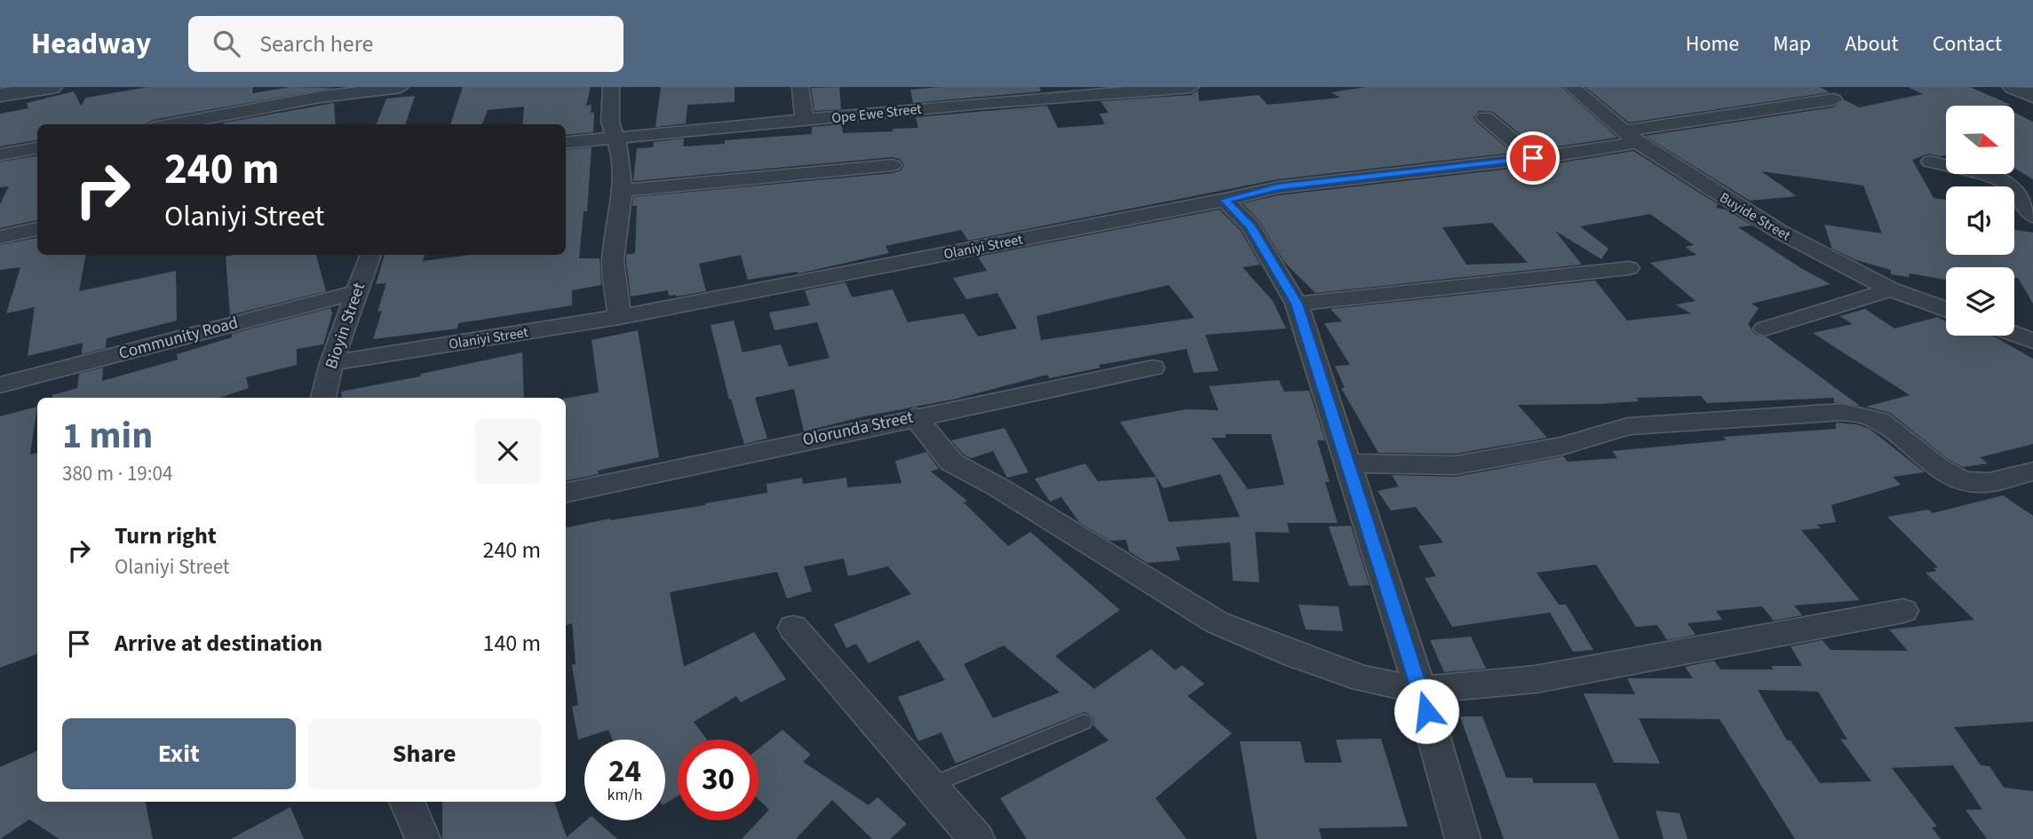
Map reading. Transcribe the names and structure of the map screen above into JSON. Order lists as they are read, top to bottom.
{
  "streets": {
    "street": [
      "Ope Ewe Street",
      "Buyide Street",
      "Olaniyi Street",
      "Bioyin Street",
      "Community Road",
      "Olorunda Street"
    ]
  },
  "crossings": [
    ["Buyide Street", "Olaniyi Street"],
    ["Olaniyi Street", "Bioyin Street"],
    ["Bioyin Street", "Community Road"]
  ],
  "north": "right",
  "page": {
    "header": "Headway",
    "search": "Search here",
    "nav": [
      "Home",
      "Map",
      "About",
      "Contact"
    ],
    "turn": ["240 m", "Olaniyi Street"],
    "heading": ["1 min", "380 m · 19:04"],
    "list": [
      {
        "name": "Turn right",
        "note": "Olaniyi Street",
        "value": "240 m"
      },
      {
        "name": "Arrive at destination",
        "value": "140 m"
      }
    ],
    "buttons": ["Exit", "Share"],
    "speed": "24 km/h",
    "limit": "30"
  }
}
